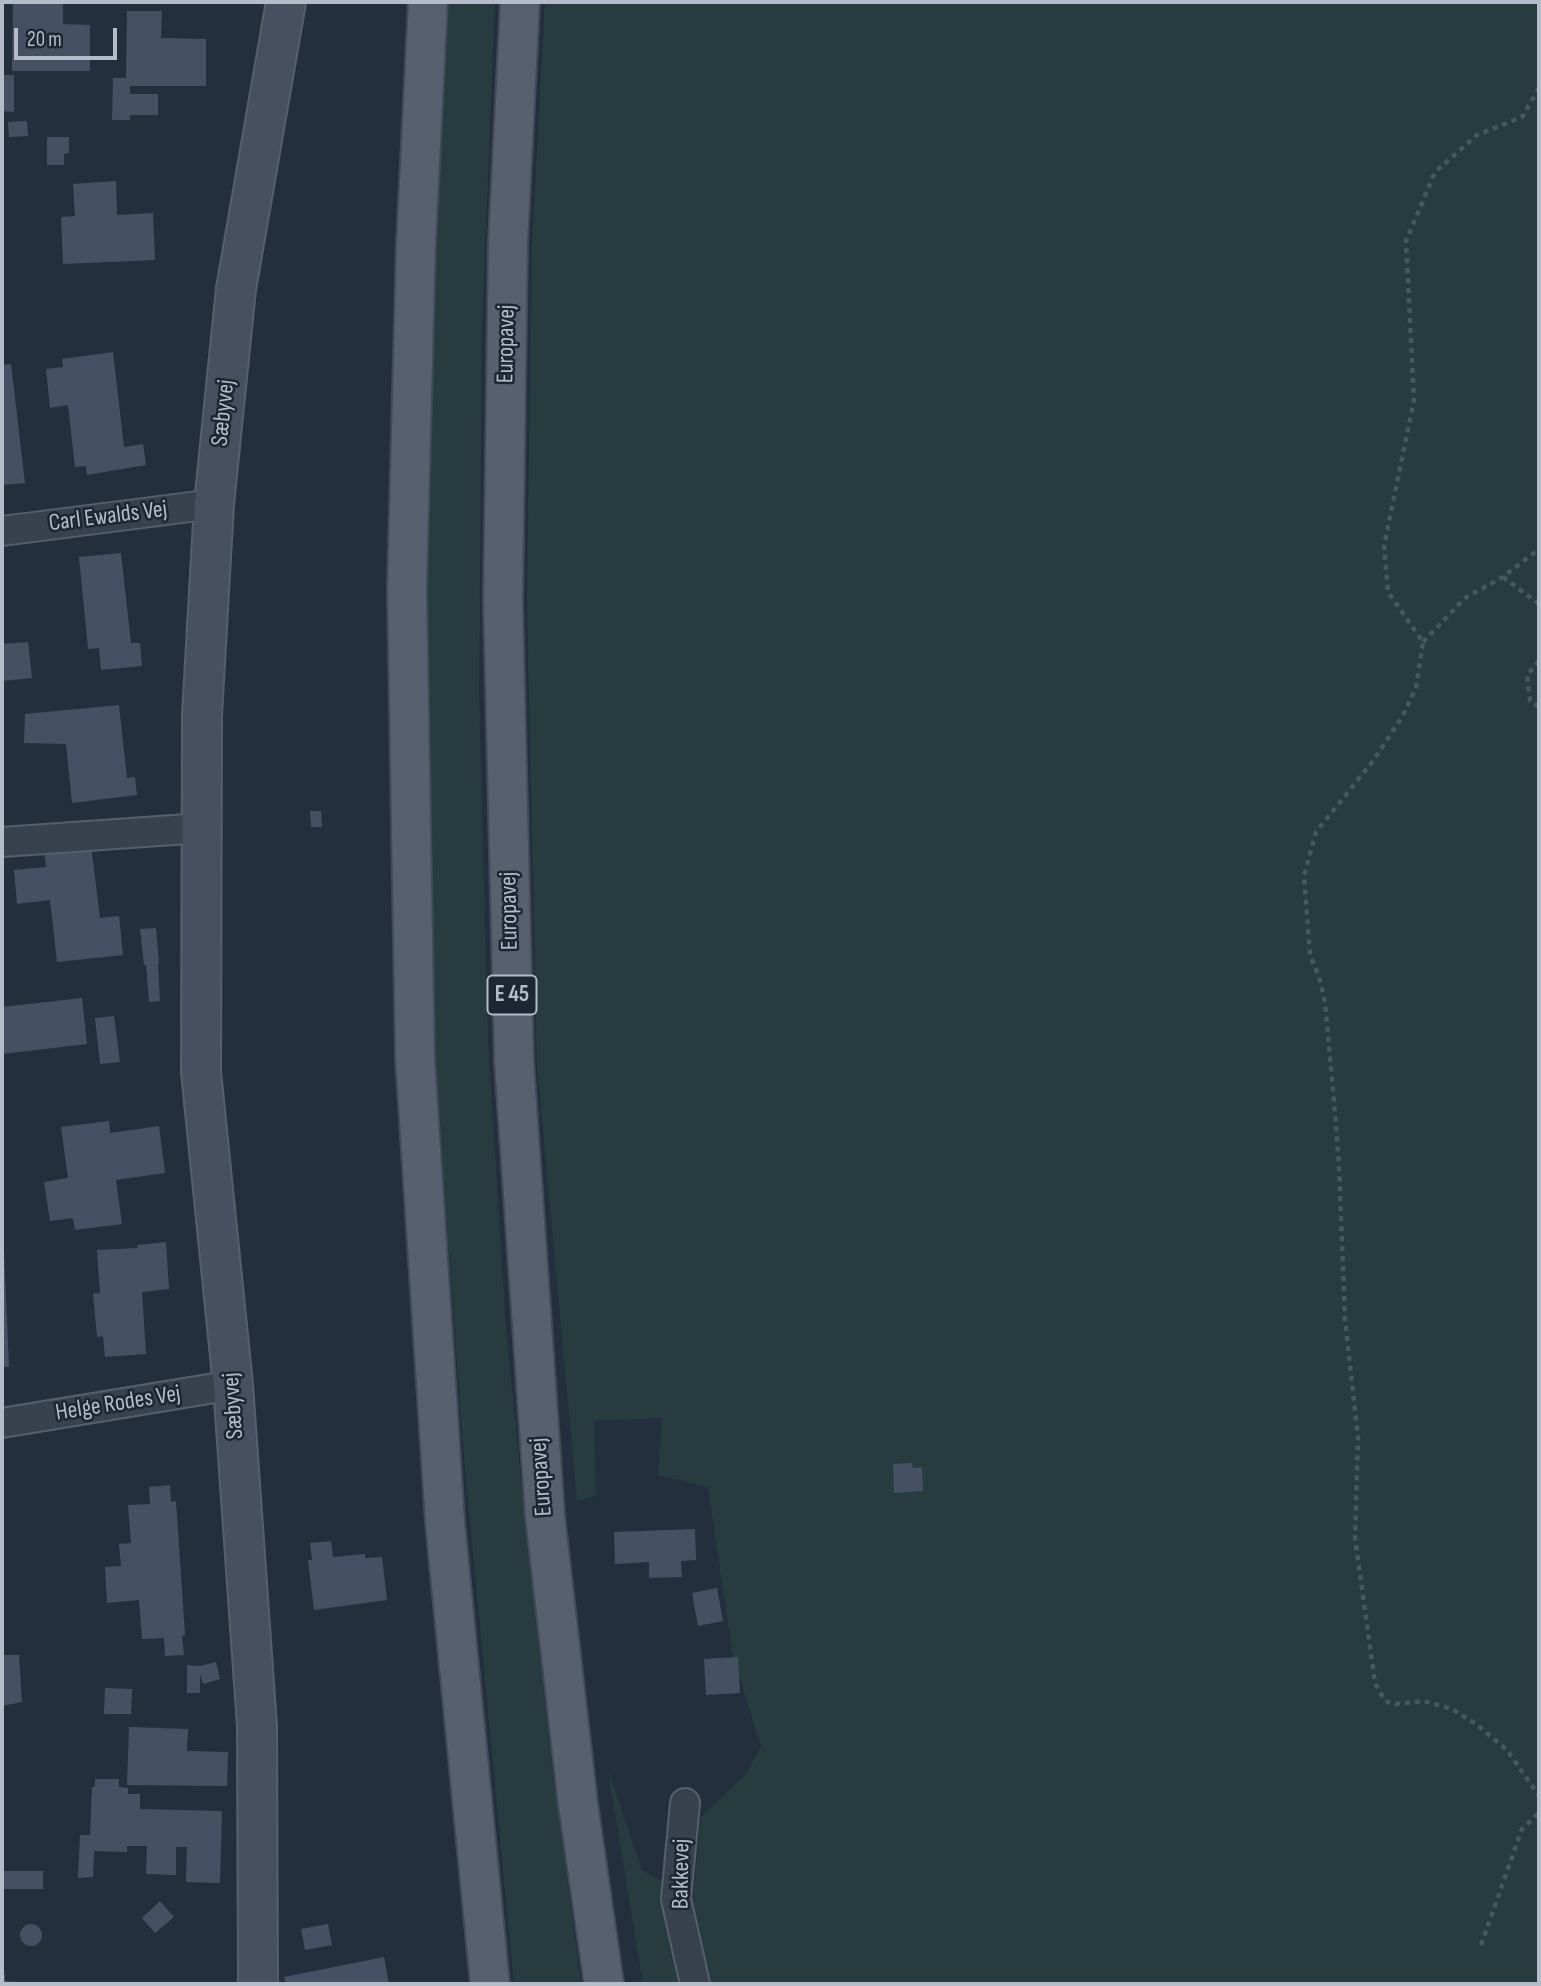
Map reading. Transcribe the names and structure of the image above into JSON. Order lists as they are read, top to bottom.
{
  "streets": {
    "main road": ["Europavej", "E 45"],
    "street": [
      "Sæbyvej",
      "Carl Ewalds Vej",
      "Helge Rodes Vej",
      "Bakkevej"
    ]
  },
  "crossings": [
    ["Sæbyvej", "Carl Ewalds Vej"],
    ["Sæbyvej", "Helge Rodes Vej"]
  ],
  "scale_bar": "20 m"
}
